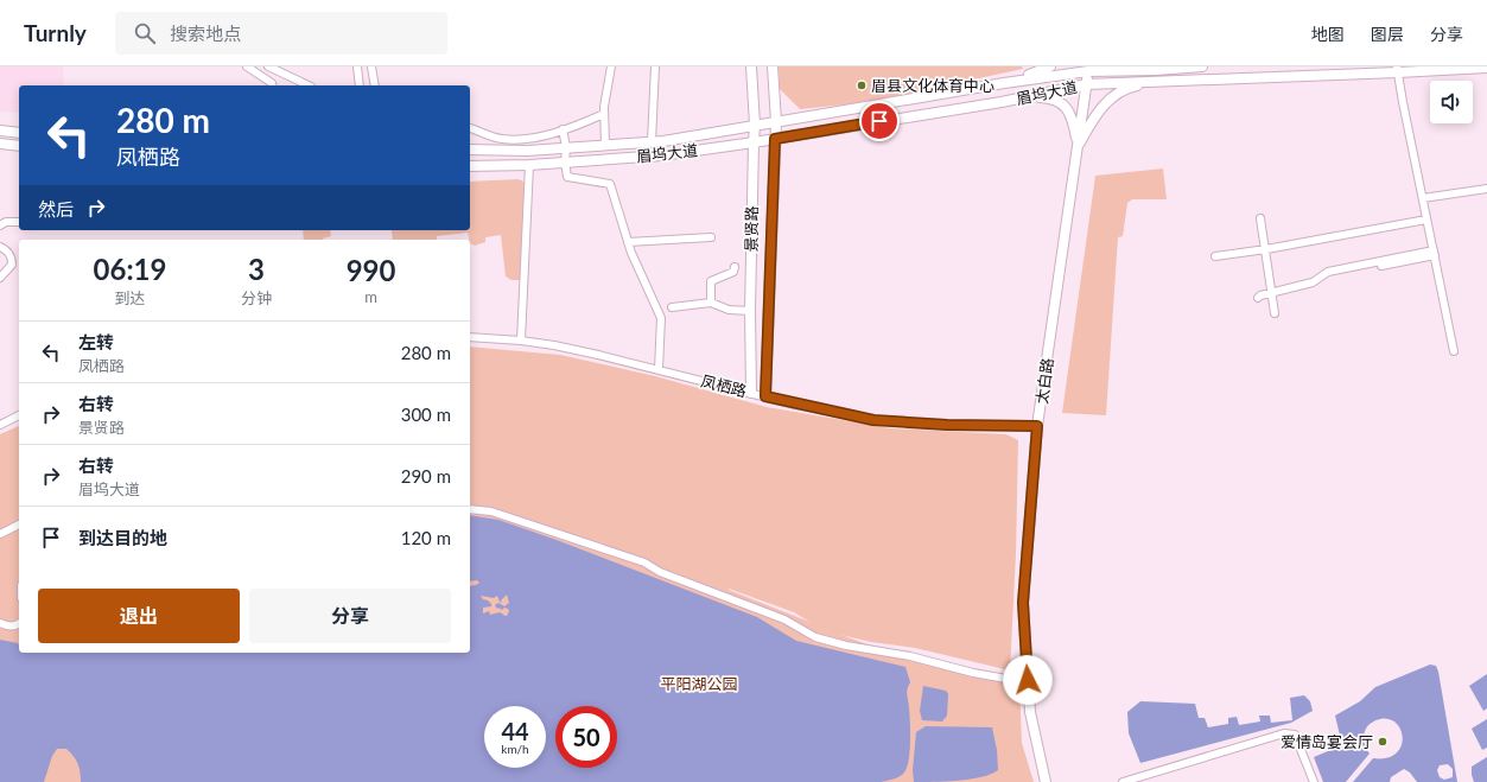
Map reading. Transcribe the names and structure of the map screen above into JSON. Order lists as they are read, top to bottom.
{
  "streets": {
    "main road": ["眉坞大道", "景贤路", "太白路"],
    "street": ["凤栖路"]
  },
  "crossings": [
    ["眉坞大道", "景贤路"],
    ["眉坞大道", "太白路"],
    ["景贤路", "凤栖路"],
    ["太白路", "凤栖路"]
  ],
  "parks": ["平阳湖公园"],
  "places": ["眉县文化体育中心", "爱情岛宴会厅"],
  "page": {
    "header": "Turnly",
    "search": "搜索地点",
    "nav": ["地图", "图层", "分享"],
    "turn": ["280 m", "凤栖路"],
    "then": "然后",
    "eta": [
      "06:19",
      "到达",
      "3",
      "分钟",
      "990",
      "m"
    ],
    "list": [
      {
        "name": "左转",
        "note": "凤栖路",
        "value": "280 m"
      },
      {
        "name": "右转",
        "note": "景贤路",
        "value": "300 m"
      },
      {
        "name": "右转",
        "note": "眉坞大道",
        "value": "290 m"
      },
      {
        "name": "到达目的地",
        "value": "120 m"
      }
    ],
    "buttons": ["退出", "分享"],
    "speed": "44 km/h",
    "limit": "50"
  }
}
